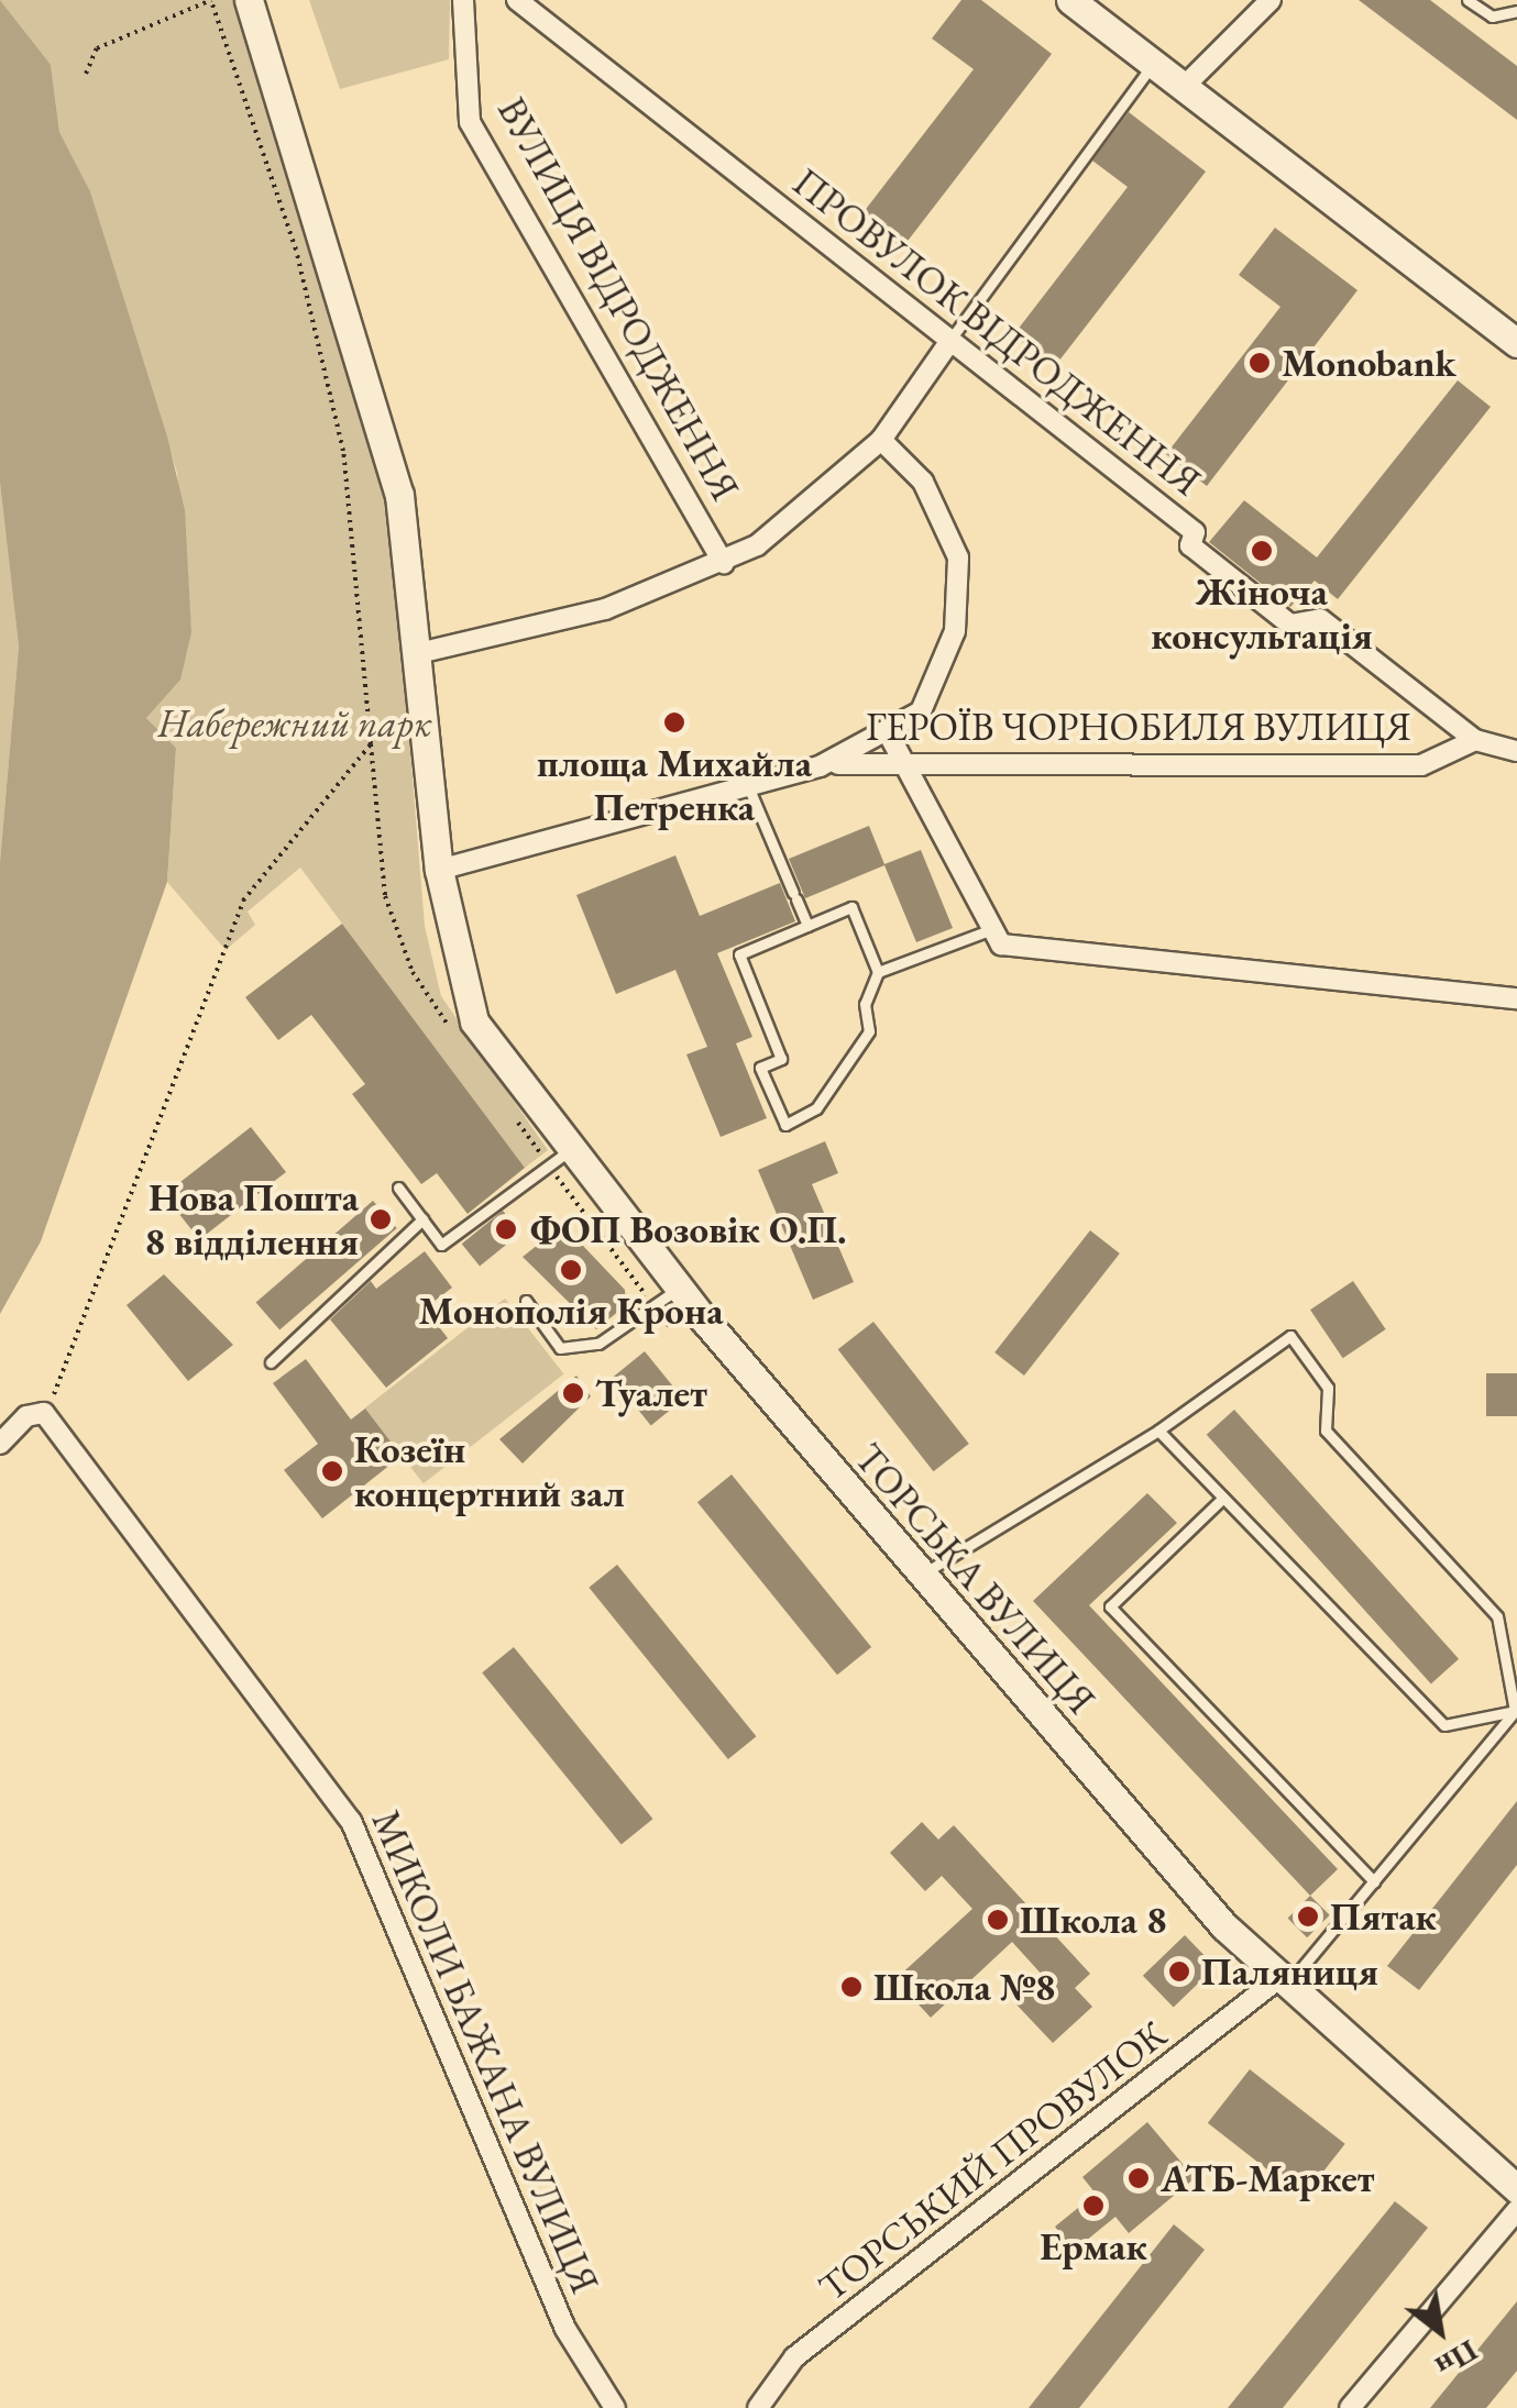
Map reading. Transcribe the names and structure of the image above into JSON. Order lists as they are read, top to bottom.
{
  "streets": {
    "main road": ["ТОРСЬКА ВУЛИЦЯ"],
    "street": [
      "ВУЛИЦЯ ВІДРОДЖЕННЯ",
      "ПРОВУЛОК ВІДРОДЖЕННЯ",
      "ГЕРОЇВ ЧОРНОБИЛЯ ВУЛИЦЯ",
      "МИКОЛИ БАЖАНА ВУЛИЦЯ",
      "ТОРСЬКИЙ ПРОВУЛОК"
    ]
  },
  "crossings": [
    ["ПРОВУЛОК ВІДРОДЖЕННЯ", "ГЕРОЇВ ЧОРНОБИЛЯ ВУЛИЦЯ"],
    ["ТОРСЬКА ВУЛИЦЯ", "ТОРСЬКИЙ ПРОВУЛОК"]
  ],
  "parks": ["Набережний парк"],
  "places": [
    "Monobank",
    "Жіноча консультація",
    "площа Михайла Петренка",
    "Нова Пошта 8 відділення",
    "ФОП Возовік О.П.",
    "Монополія Крона",
    "Туалет",
    "Козеїн концертний зал",
    "Пятак",
    "Школа 8",
    "Паляниця",
    "Школа №8",
    "АТБ-Маркет",
    "Ермак"
  ],
  "north": "bottom right"
}
